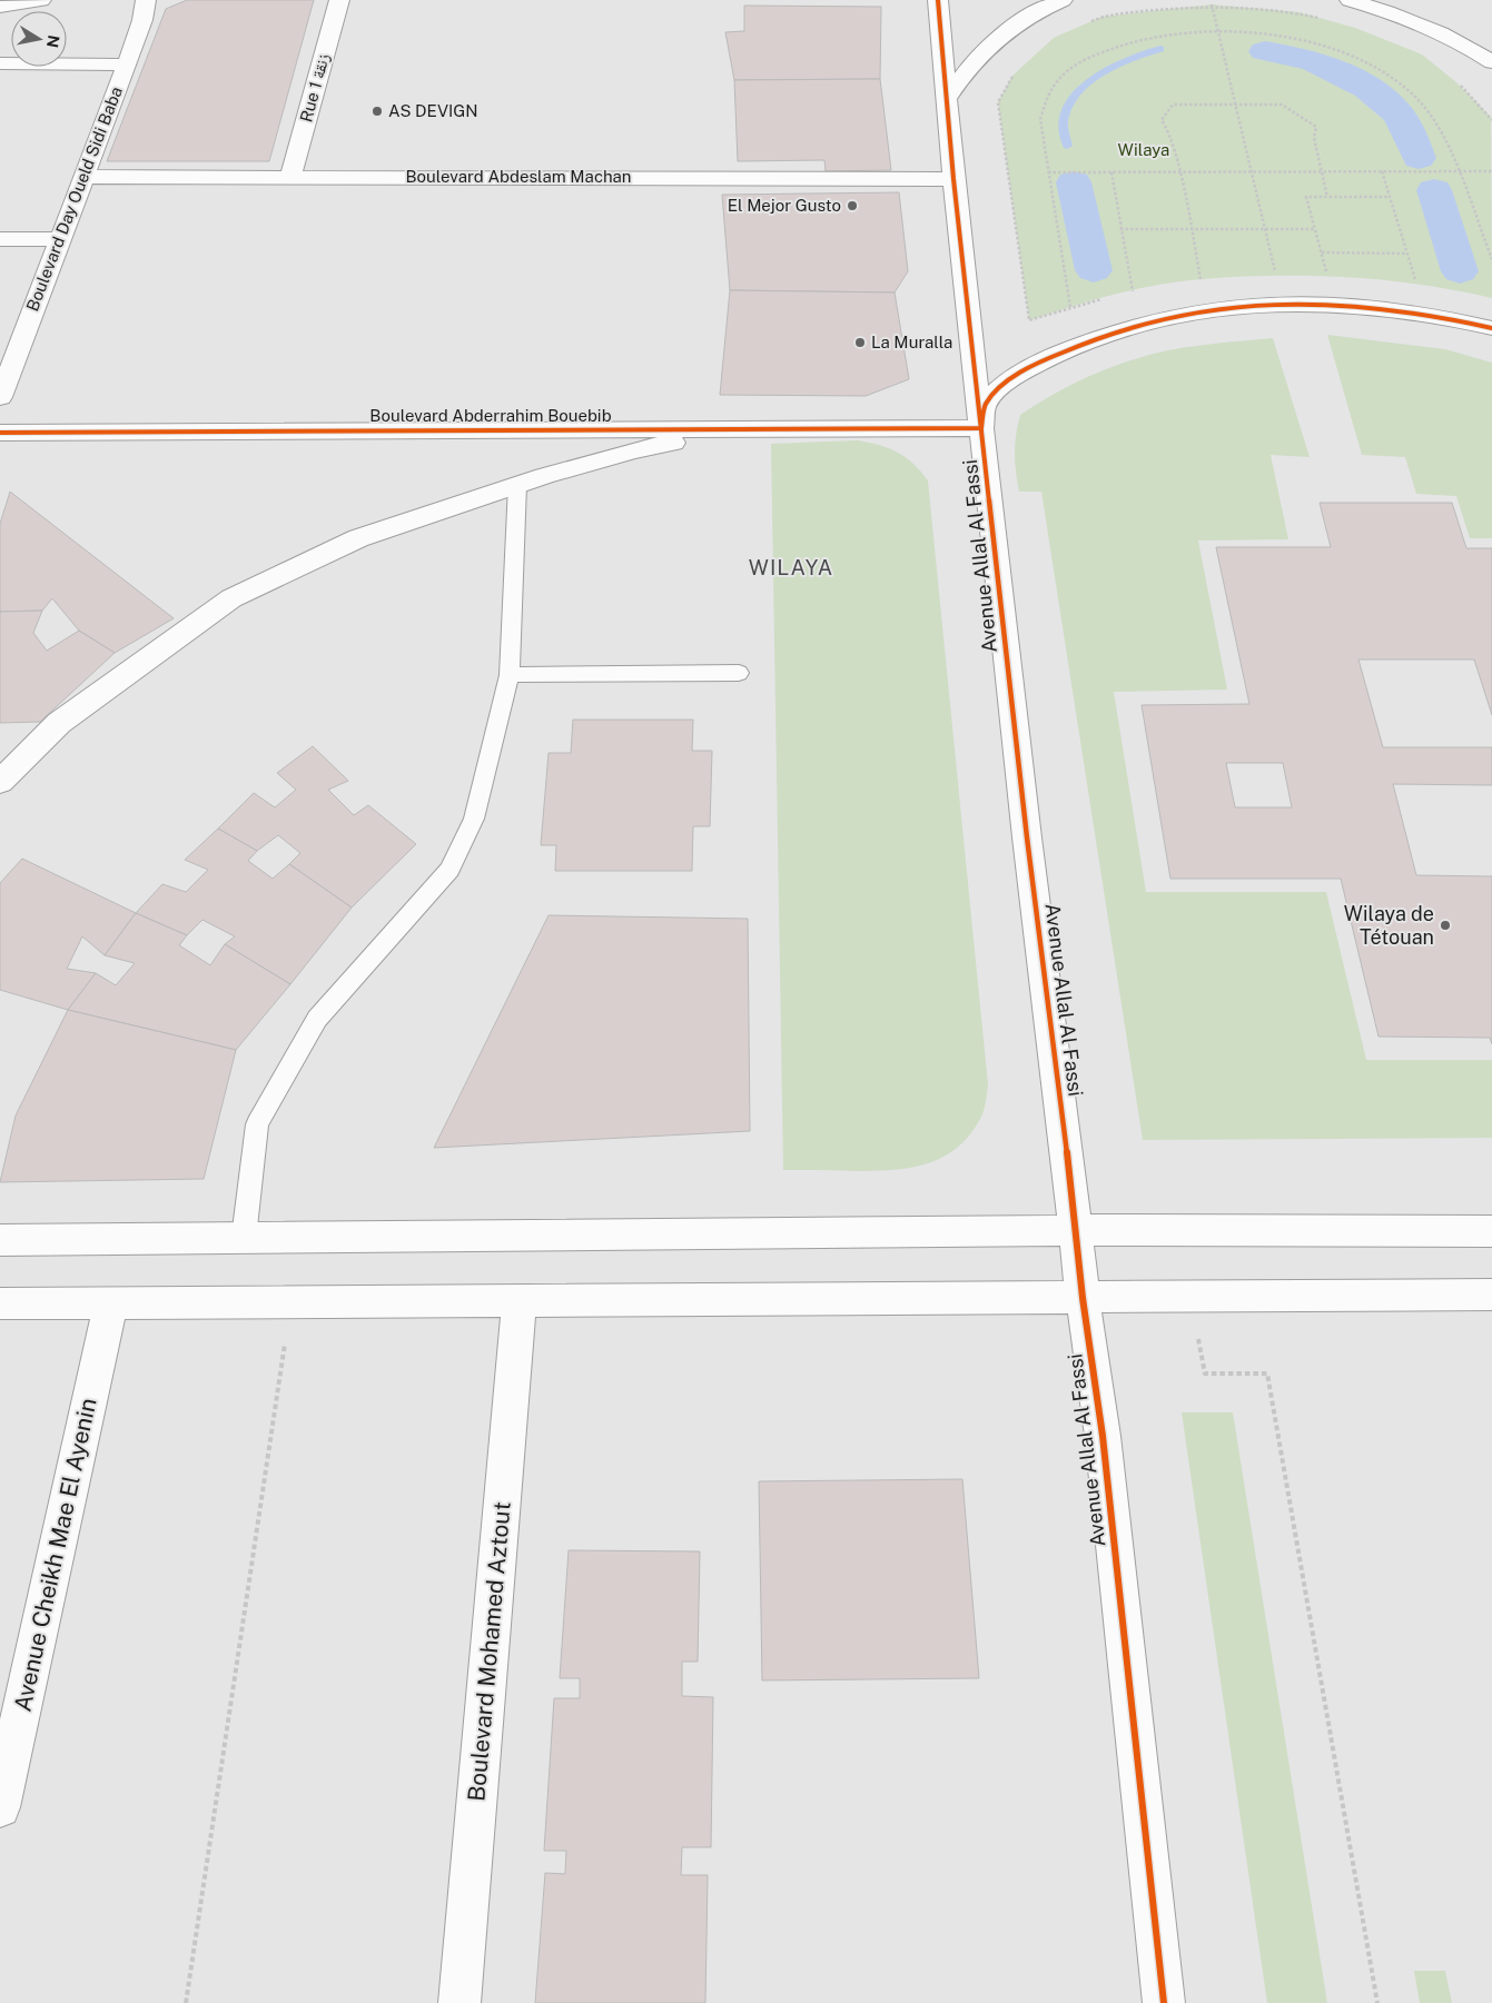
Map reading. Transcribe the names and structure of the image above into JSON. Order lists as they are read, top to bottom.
{
  "streets": {
    "street": [
      "Rue 1 زنقة",
      "Boulevard Abdeslam Machan",
      "Boulevard Day Oueld Sidi Baba",
      "Boulevard Abderrahim Bouebib",
      "Avenue Allal Al Fassi",
      "Avenue Cheikh Mae El Ayenin",
      "Boulevard Mohamed Aztout"
    ]
  },
  "crossings": [
    ["Rue 1 زنقة", "Boulevard Abdeslam Machan"],
    ["Boulevard Abdeslam Machan", "Boulevard Day Oueld Sidi Baba"],
    ["Boulevard Abdeslam Machan", "Avenue Allal Al Fassi"],
    ["Boulevard Abderrahim Bouebib", "Avenue Allal Al Fassi"]
  ],
  "districts": ["WILAYA"],
  "parks": ["Wilaya"],
  "places": [
    "AS DEVIGN",
    "El Mejor Gusto",
    "La Muralla",
    "Wilaya de Tétouan"
  ],
  "north": "right"
}
